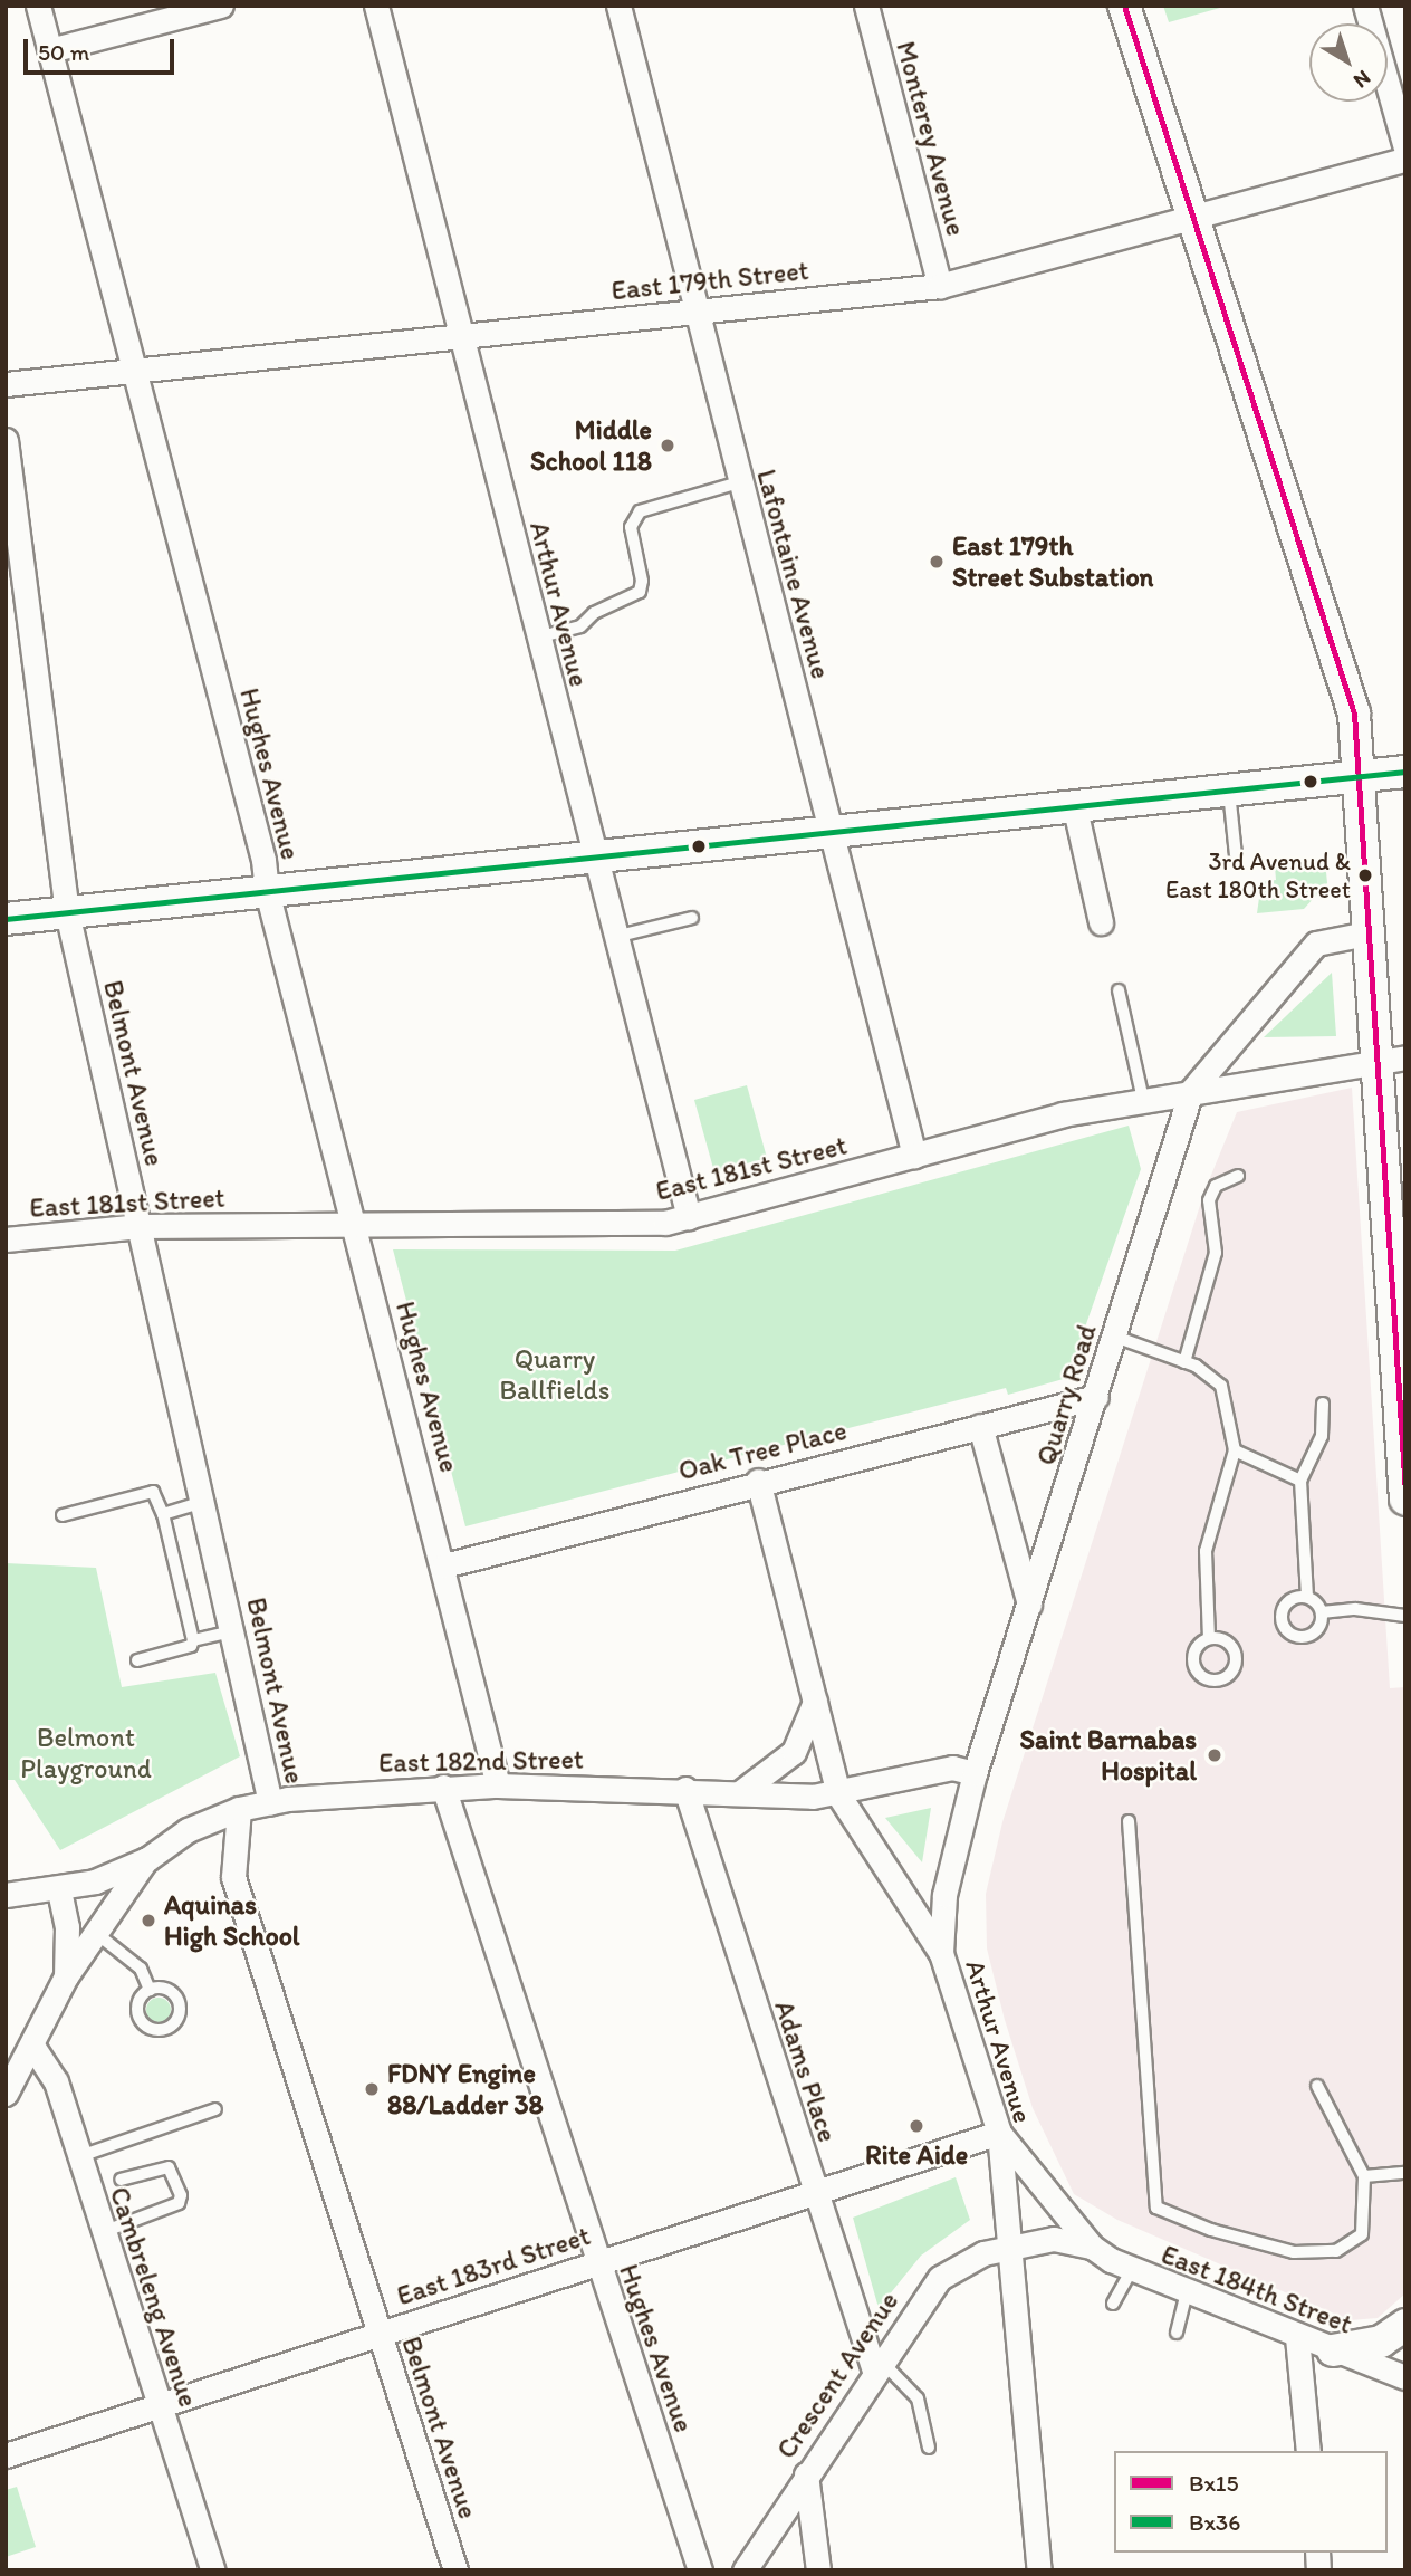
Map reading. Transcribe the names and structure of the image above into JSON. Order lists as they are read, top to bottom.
{
  "streets": {
    "street": [
      "Monterey Avenue",
      "East 179th Street",
      "Lafontaine Avenue",
      "Arthur Avenue",
      "Hughes Avenue",
      "Belmont Avenue",
      "East 181st Street",
      "Quarry Road",
      "Oak Tree Place",
      "East 182nd Street",
      "Adams Place",
      "East 183rd Street",
      "East 184th Street",
      "Cambreleng Avenue",
      "Crescent Avenue"
    ]
  },
  "crossings": [
    ["Monterey Avenue", "East 179th Street"],
    ["East 179th Street", "Lafontaine Avenue"],
    ["East 179th Street", "Arthur Avenue"],
    ["East 179th Street", "Hughes Avenue"],
    ["Lafontaine Avenue", "East 181st Street"],
    ["Arthur Avenue", "East 181st Street"],
    ["Arthur Avenue", "Quarry Road"],
    ["Arthur Avenue", "Oak Tree Place"],
    ["Arthur Avenue", "East 182nd Street"],
    ["Arthur Avenue", "East 183rd Street"],
    ["Arthur Avenue", "East 184th Street"],
    ["Arthur Avenue", "Crescent Avenue"],
    ["Hughes Avenue", "East 181st Street"],
    ["Hughes Avenue", "Oak Tree Place"],
    ["Hughes Avenue", "East 182nd Street"],
    ["Hughes Avenue", "East 183rd Street"],
    ["Belmont Avenue", "East 181st Street"],
    ["Belmont Avenue", "East 182nd Street"],
    ["Belmont Avenue", "East 183rd Street"],
    ["East 181st Street", "Quarry Road"],
    ["Quarry Road", "Oak Tree Place"],
    ["Quarry Road", "East 182nd Street"],
    ["East 182nd Street", "Adams Place"],
    ["Adams Place", "East 183rd Street"],
    ["Adams Place", "Crescent Avenue"],
    ["East 183rd Street", "East 184th Street"],
    ["East 183rd Street", "Cambreleng Avenue"],
    ["East 184th Street", "Crescent Avenue"]
  ],
  "parks": ["Quarry Ballfields", "Belmont Playground"],
  "places": [
    "Middle School 118",
    "East 179th Street Substation",
    "3rd Avenud & East 180th Street",
    "Saint Barnabas Hospital",
    "Aquinas High School",
    "FDNY Engine 88/Ladder 38",
    "Rite Aide"
  ],
  "lines": ["transit line Bx15", "transit line Bx36"],
  "legend": ["Bx15", "Bx36"],
  "scale_bar": "50 m",
  "north": "bottom right"
}
